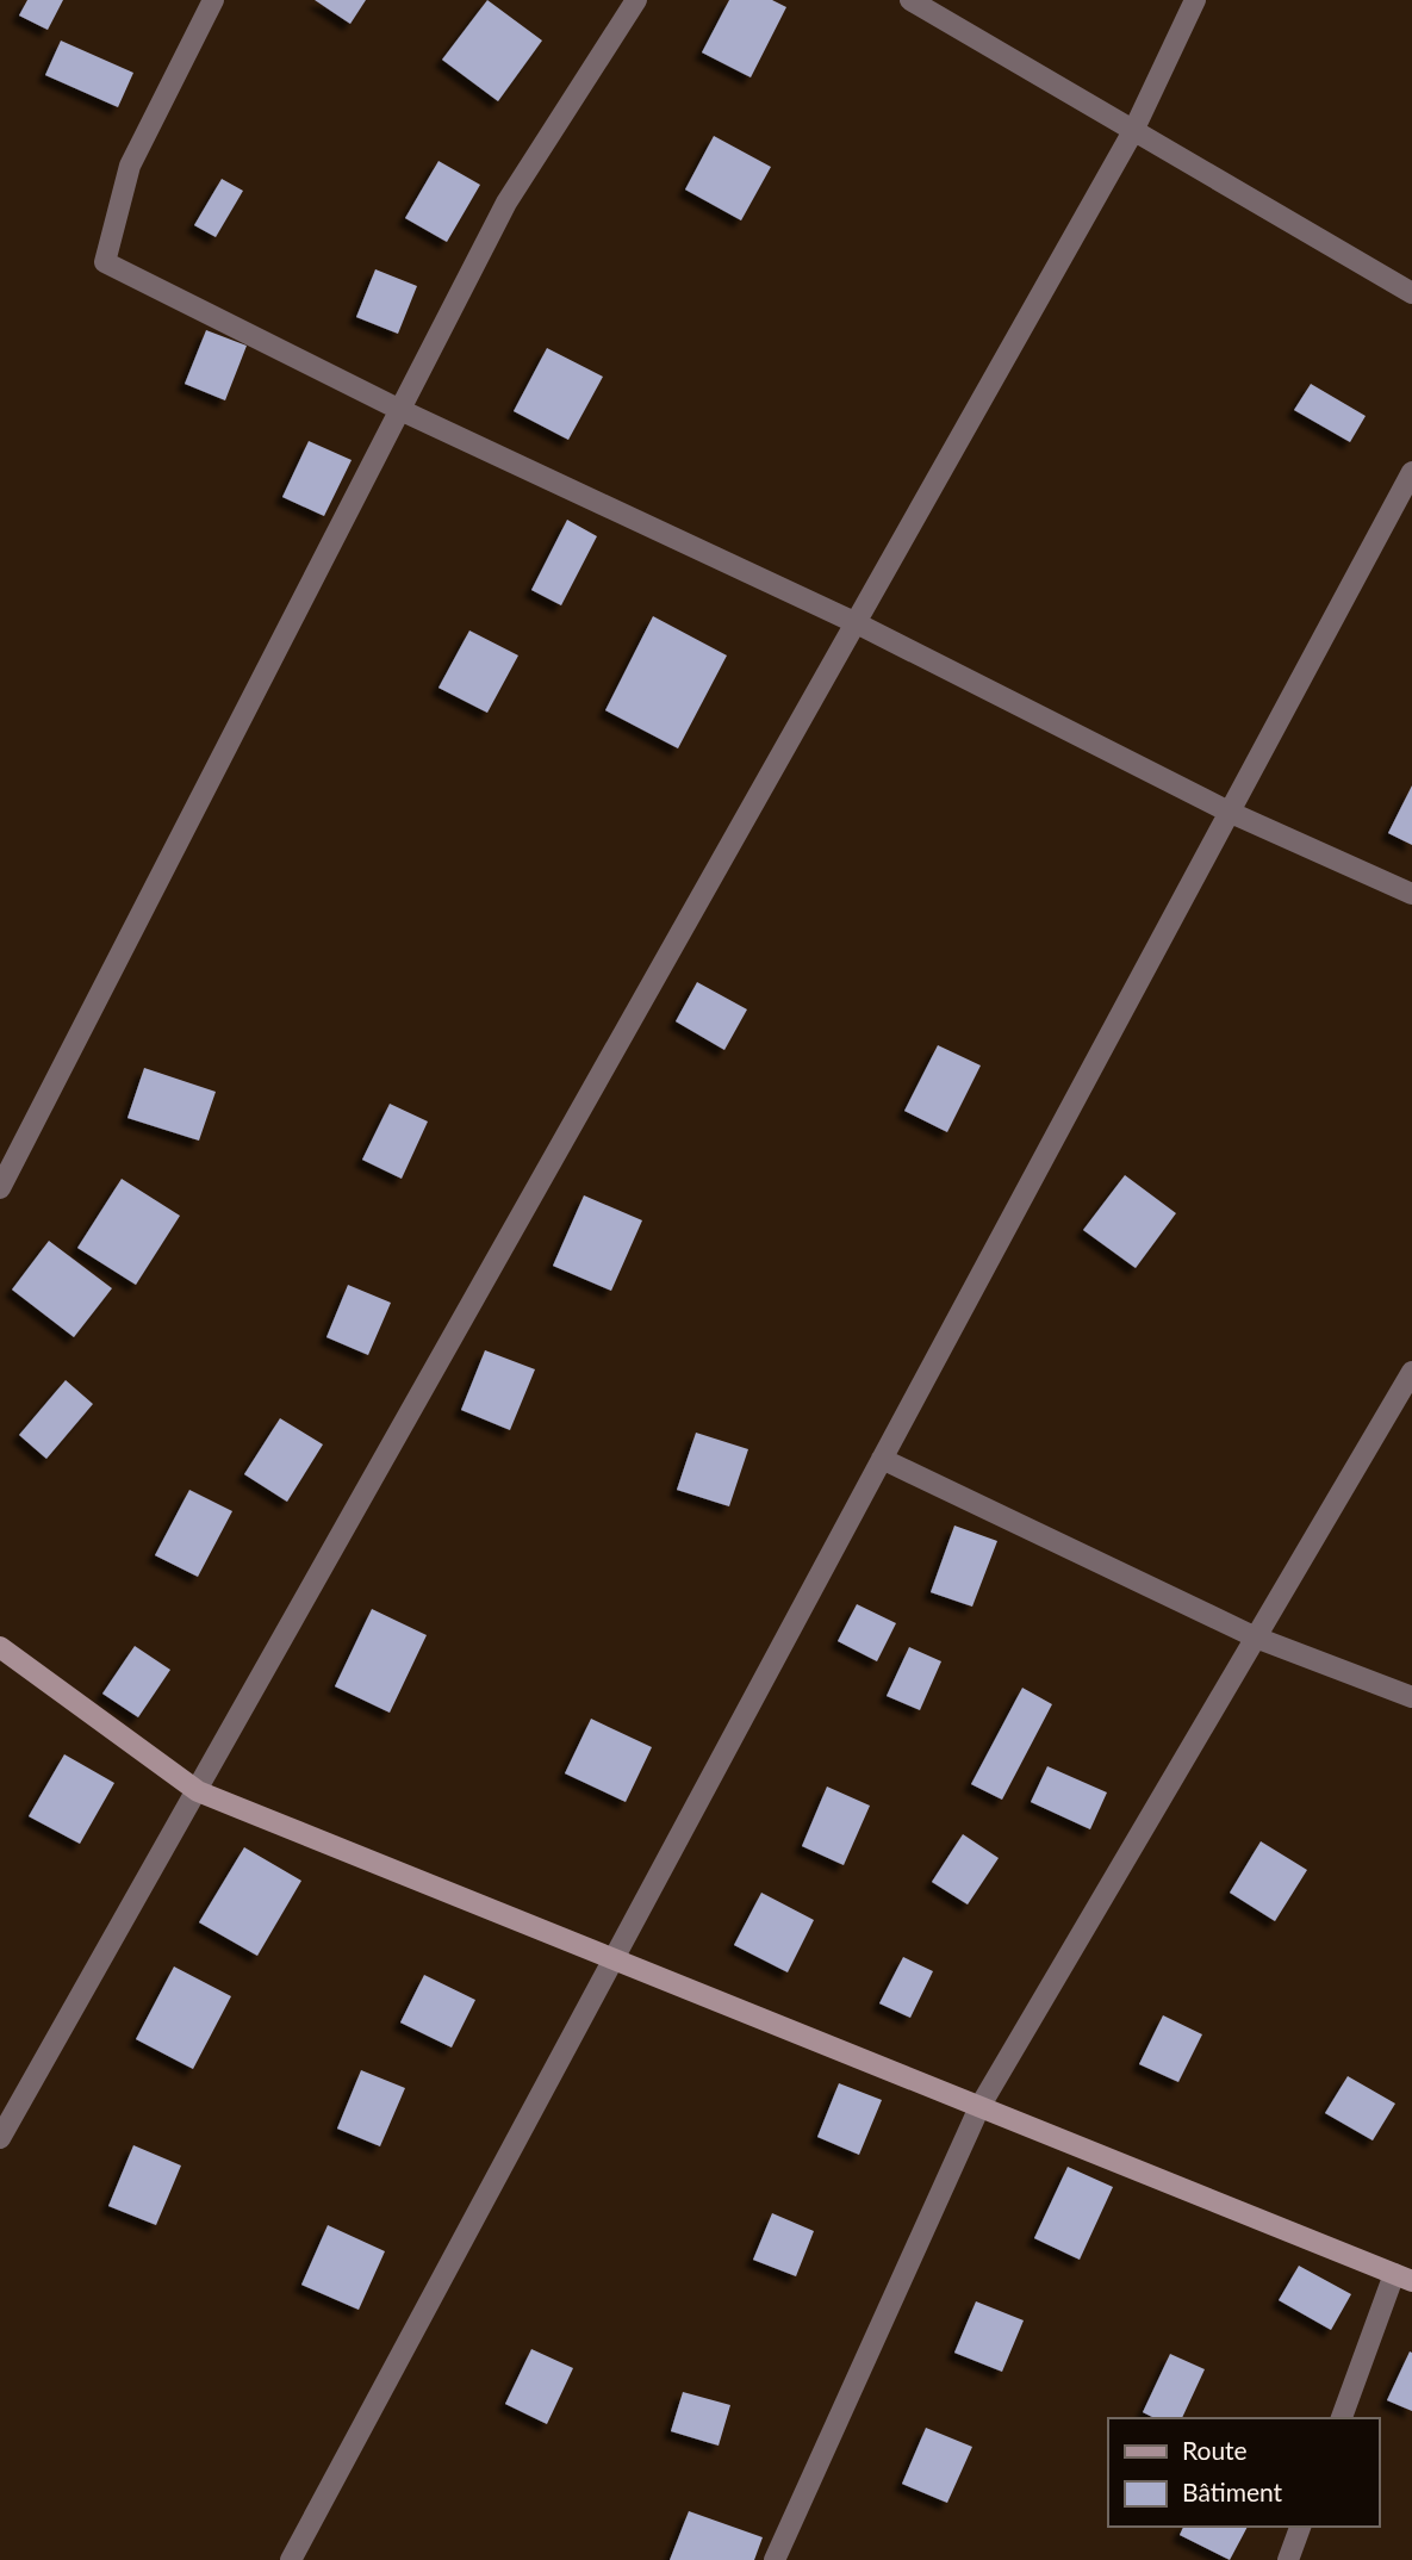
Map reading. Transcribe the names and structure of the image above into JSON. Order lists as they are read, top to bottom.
{
  "legend": ["Route", "Bâtiment"]
}
